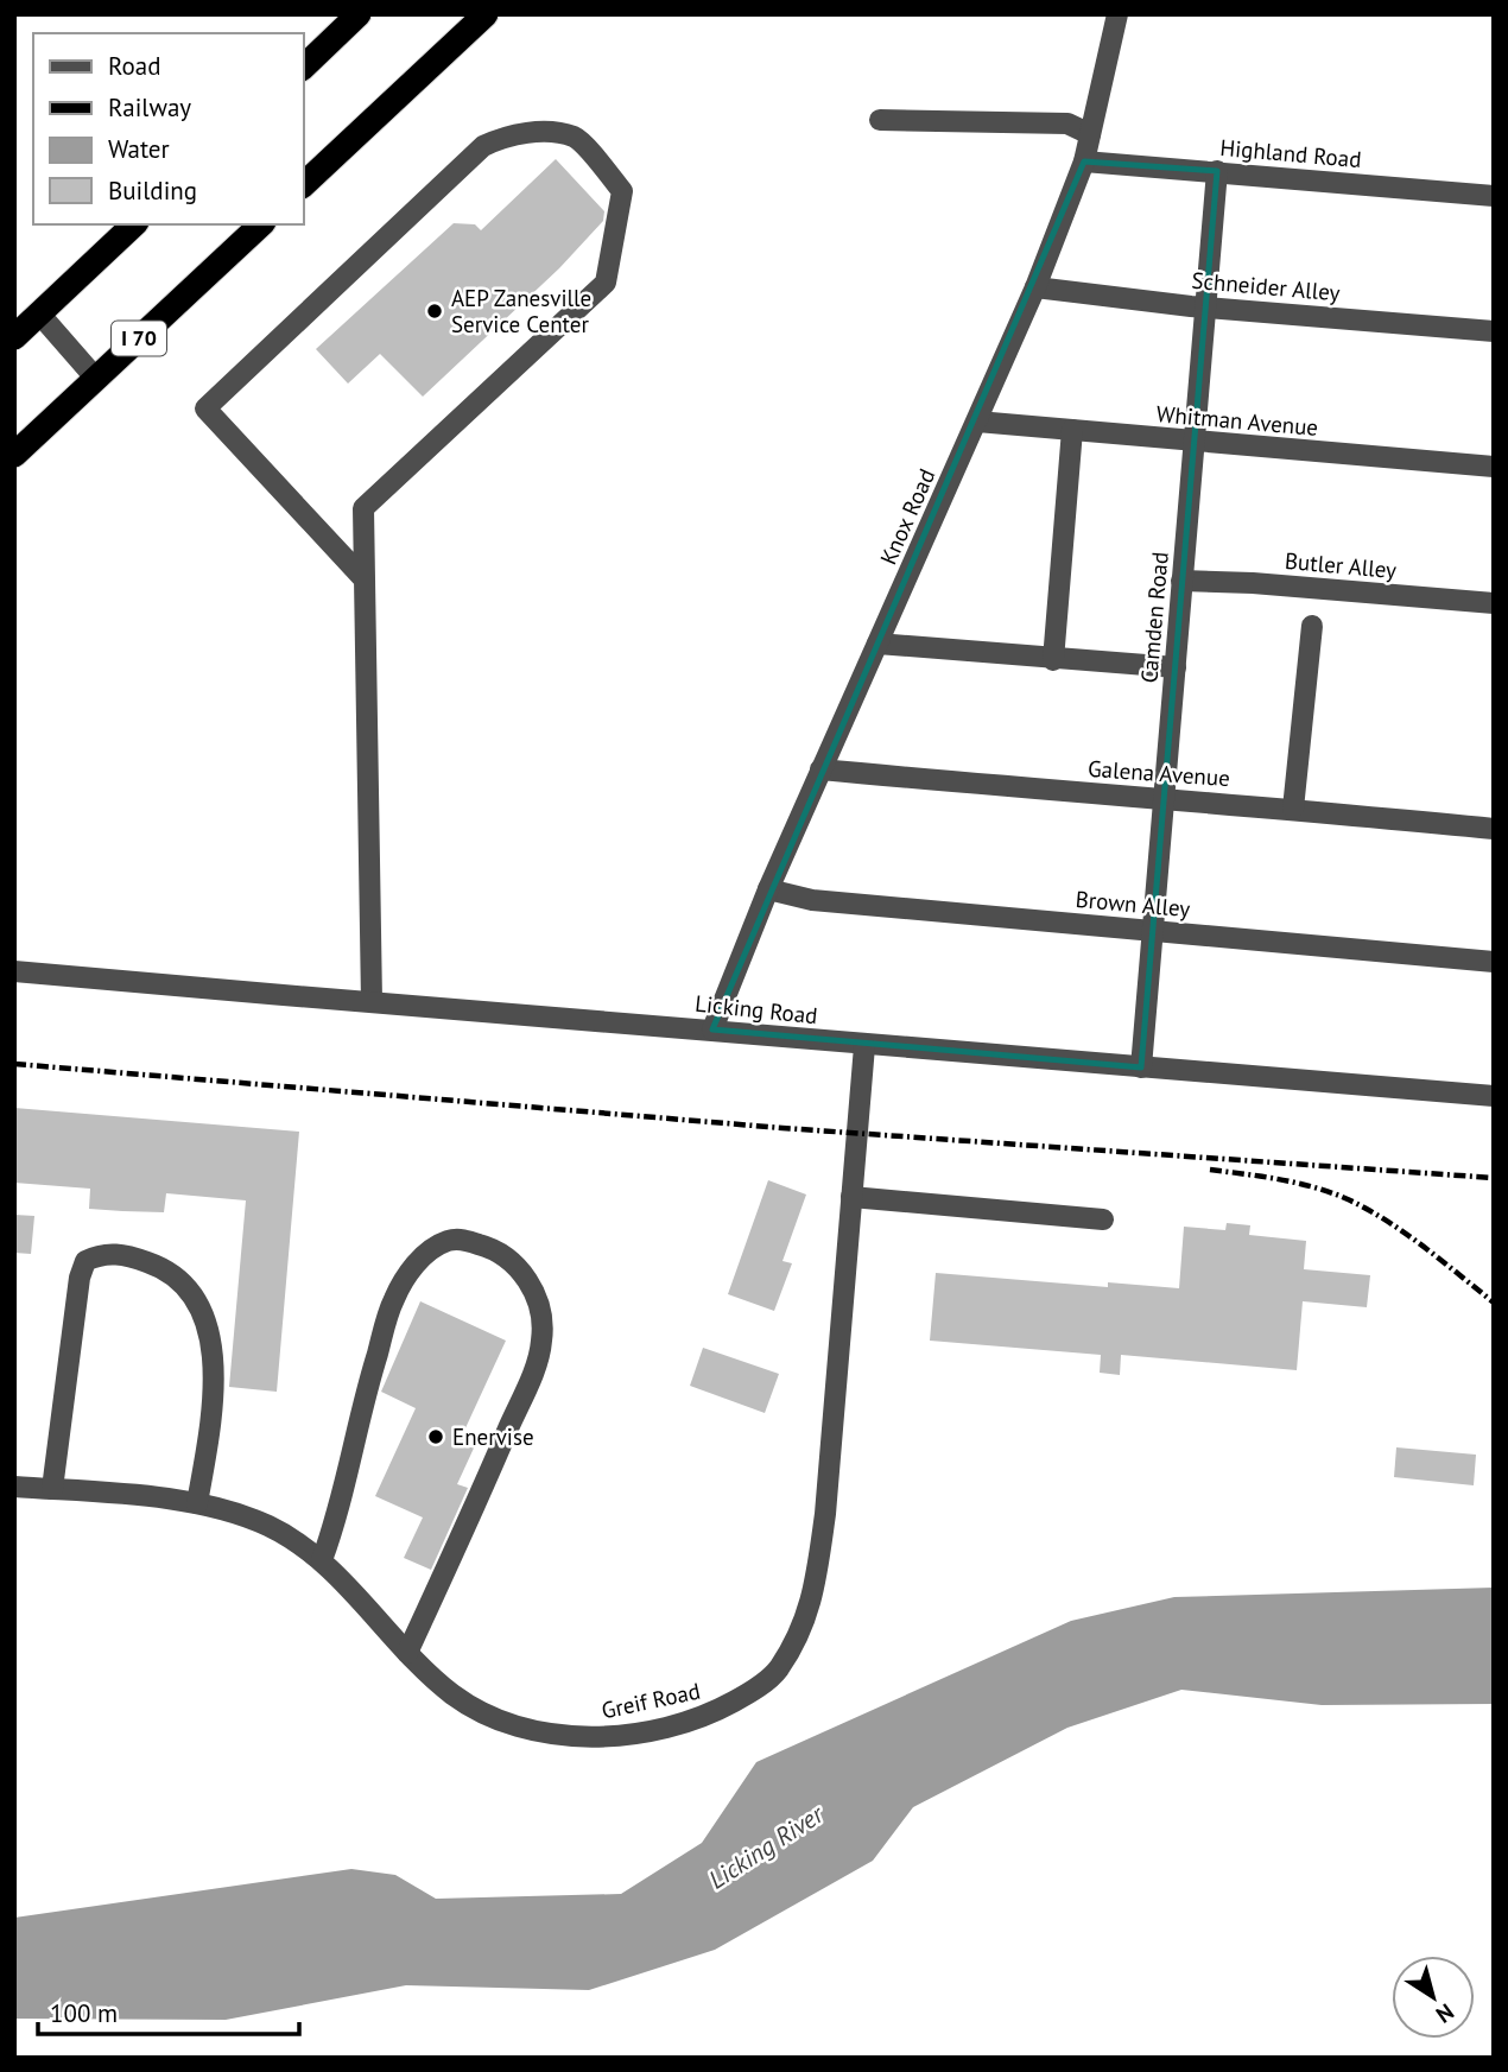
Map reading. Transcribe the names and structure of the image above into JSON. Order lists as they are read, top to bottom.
{
  "streets": {
    "highway": ["I 70"],
    "street": [
      "Highland Road",
      "Schneider Alley",
      "Whitman Avenue",
      "Knox Road",
      "Butler Alley",
      "Camden Road",
      "Galena Avenue",
      "Brown Alley",
      "Licking Road",
      "Greif Road"
    ]
  },
  "crossings": [
    ["Highland Road", "Knox Road"],
    ["Highland Road", "Camden Road"],
    ["Schneider Alley", "Knox Road"],
    ["Schneider Alley", "Camden Road"],
    ["Whitman Avenue", "Knox Road"],
    ["Whitman Avenue", "Camden Road"],
    ["Knox Road", "Galena Avenue"],
    ["Knox Road", "Brown Alley"],
    ["Knox Road", "Licking Road"],
    ["Butler Alley", "Camden Road"],
    ["Camden Road", "Galena Avenue"],
    ["Camden Road", "Brown Alley"],
    ["Camden Road", "Licking Road"],
    ["Licking Road", "Greif Road"]
  ],
  "water": ["Licking River"],
  "places": ["AEP Zanesville Service Center", "Enervise"],
  "legend": [
    "Road",
    "Railway",
    "Water",
    "Building"
  ],
  "scale_bar": "100 m",
  "north": "bottom right"
}
